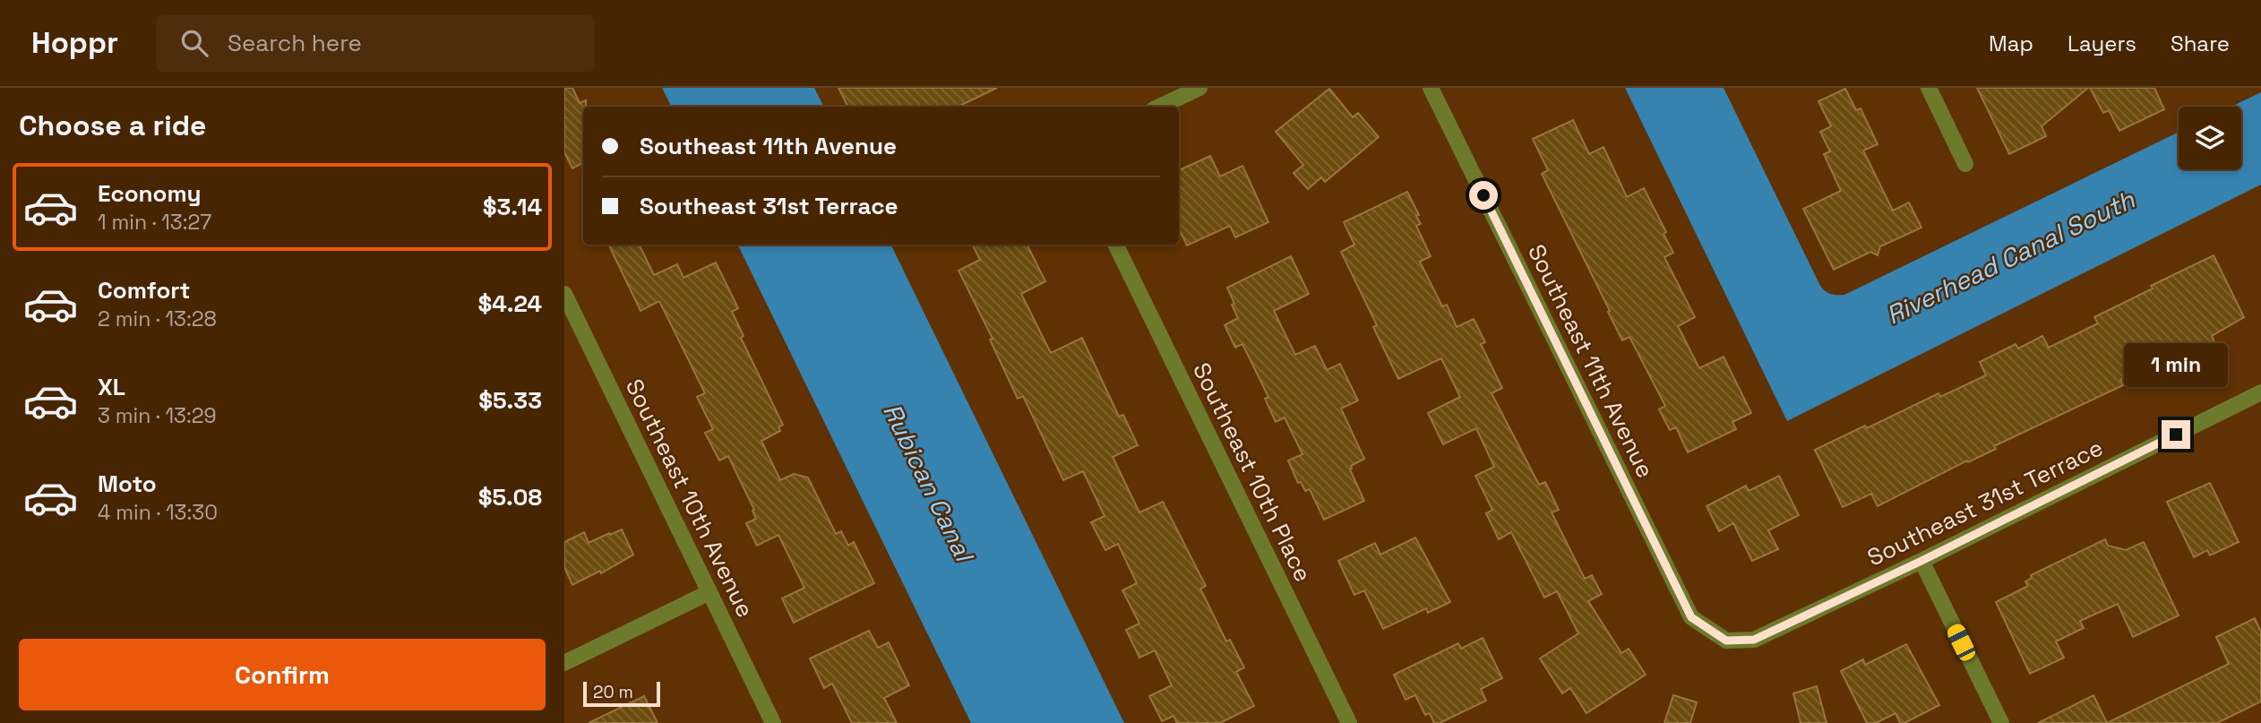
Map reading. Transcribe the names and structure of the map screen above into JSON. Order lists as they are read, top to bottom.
{
  "streets": {
    "street": [
      "Southeast 11th Avenue",
      "Southeast 10th Place",
      "Southeast 10th Avenue",
      "Southeast 31st Terrace"
    ]
  },
  "crossings": [
    ["Southeast 11th Avenue", "Southeast 31st Terrace"]
  ],
  "water": ["Riverhead Canal South", "Rubican Canal"],
  "scale_bar": "20 m",
  "page": {
    "header": "Hoppr",
    "search": "Search here",
    "nav": ["Map", "Layers", "Share"],
    "heading": "Choose a ride",
    "banner": ["Southeast 11th Avenue", "Southeast 31st Terrace"],
    "list": [
      {
        "name": "Economy",
        "note": "1 min · 13:27",
        "value": "$3.14"
      },
      {
        "name": "Comfort",
        "note": "2 min · 13:28",
        "value": "$4.24"
      },
      {
        "name": "XL",
        "note": "3 min · 13:29",
        "value": "$5.33"
      },
      {
        "name": "Moto",
        "note": "4 min · 13:30",
        "value": "$5.08"
      }
    ],
    "bubble": "1 min",
    "buttons": "Confirm",
    "scale": "20 m"
  }
}
